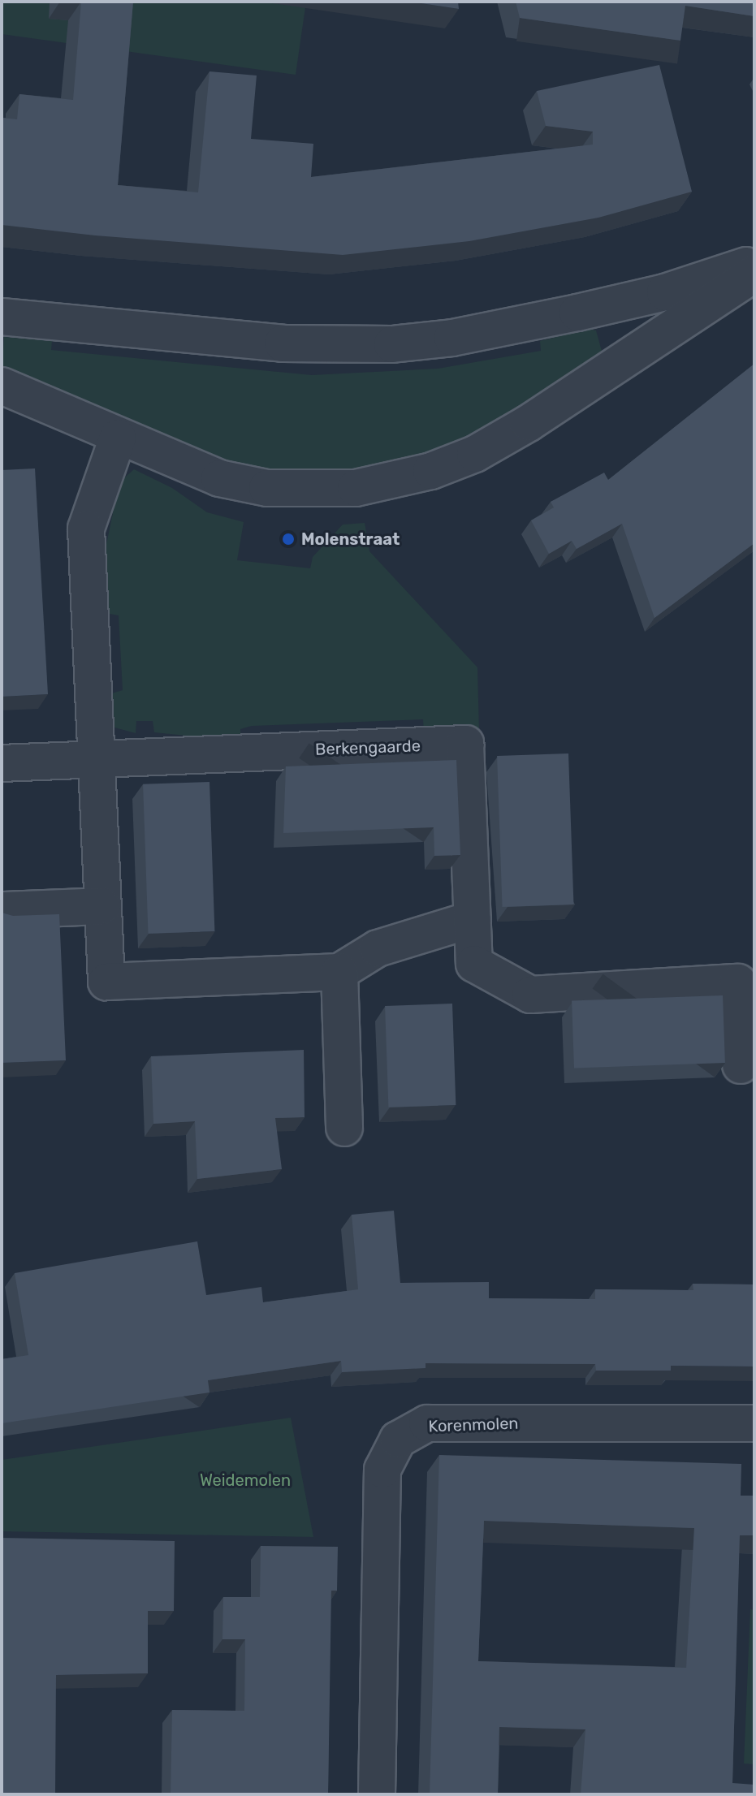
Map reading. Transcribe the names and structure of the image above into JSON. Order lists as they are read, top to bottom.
{
  "streets": {
    "street": ["Berkengaarde", "Korenmolen"]
  },
  "parks": ["Weidemolen"],
  "places": ["Molenstraat"]
}
